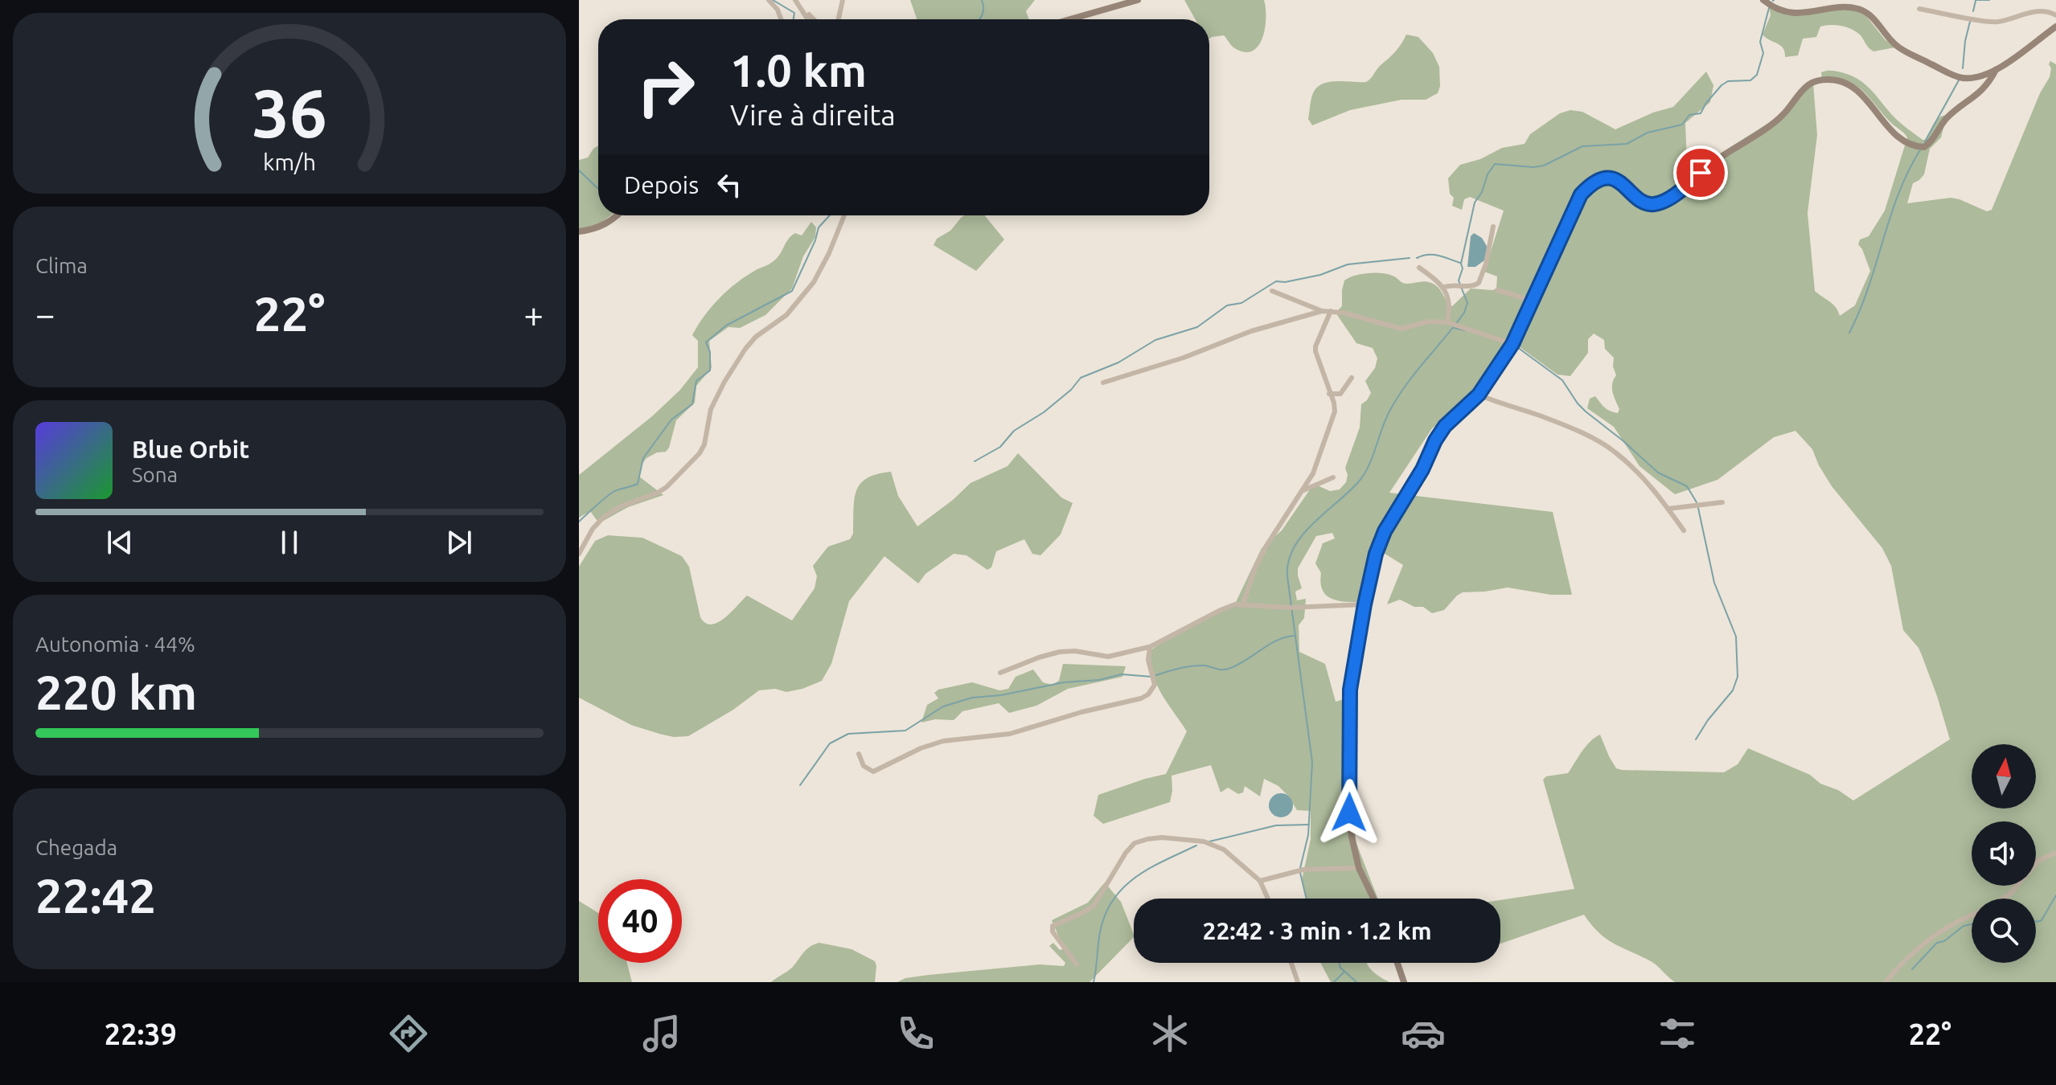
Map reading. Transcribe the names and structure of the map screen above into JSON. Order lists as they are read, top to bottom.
{
  "north": "top",
  "page": {
    "turn": ["1.0 km", "Vire à direita"],
    "then": "Depois",
    "tile": [
      "Clima",
      ["Autonomia · 44%", "220 km"],
      ["Chegada", "22:42"]
    ],
    "heat": ["−", "22°", "+"],
    "song": ["Blue Orbit", "Sona"],
    "limit": "40",
    "trip": "22:42 · 3 min · 1.2 km",
    "tabs": ["22:39", "22°"],
    "gauge": ["36", "km/h"]
  }
}
